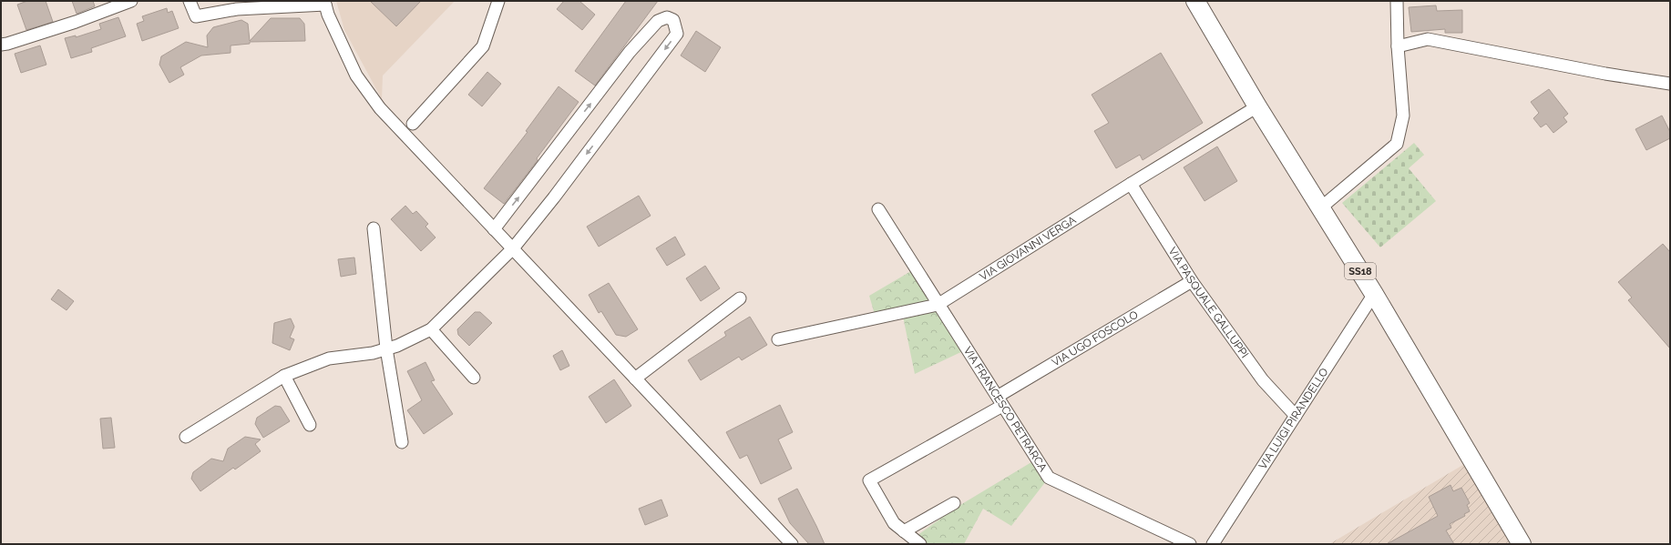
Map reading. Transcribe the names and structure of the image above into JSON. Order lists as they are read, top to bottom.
{
  "streets": {
    "main road": ["SS18"],
    "street": [
      "VIA GIOVANNI VERGA",
      "VIA PASQUALE GALLUPPI",
      "VIA UGO FOSCOLO",
      "VIA FRANCESCO PETRARCA",
      "VIA LUIGI PIRANDELLO"
    ]
  },
  "crossings": [
    ["VIA GIOVANNI VERGA", "SS18"],
    ["VIA GIOVANNI VERGA", "VIA PASQUALE GALLUPPI"],
    ["VIA GIOVANNI VERGA", "VIA FRANCESCO PETRARCA"],
    ["SS18", "VIA LUIGI PIRANDELLO"],
    ["VIA PASQUALE GALLUPPI", "VIA UGO FOSCOLO"],
    ["VIA PASQUALE GALLUPPI", "VIA LUIGI PIRANDELLO"],
    ["VIA UGO FOSCOLO", "VIA FRANCESCO PETRARCA"]
  ]
}
